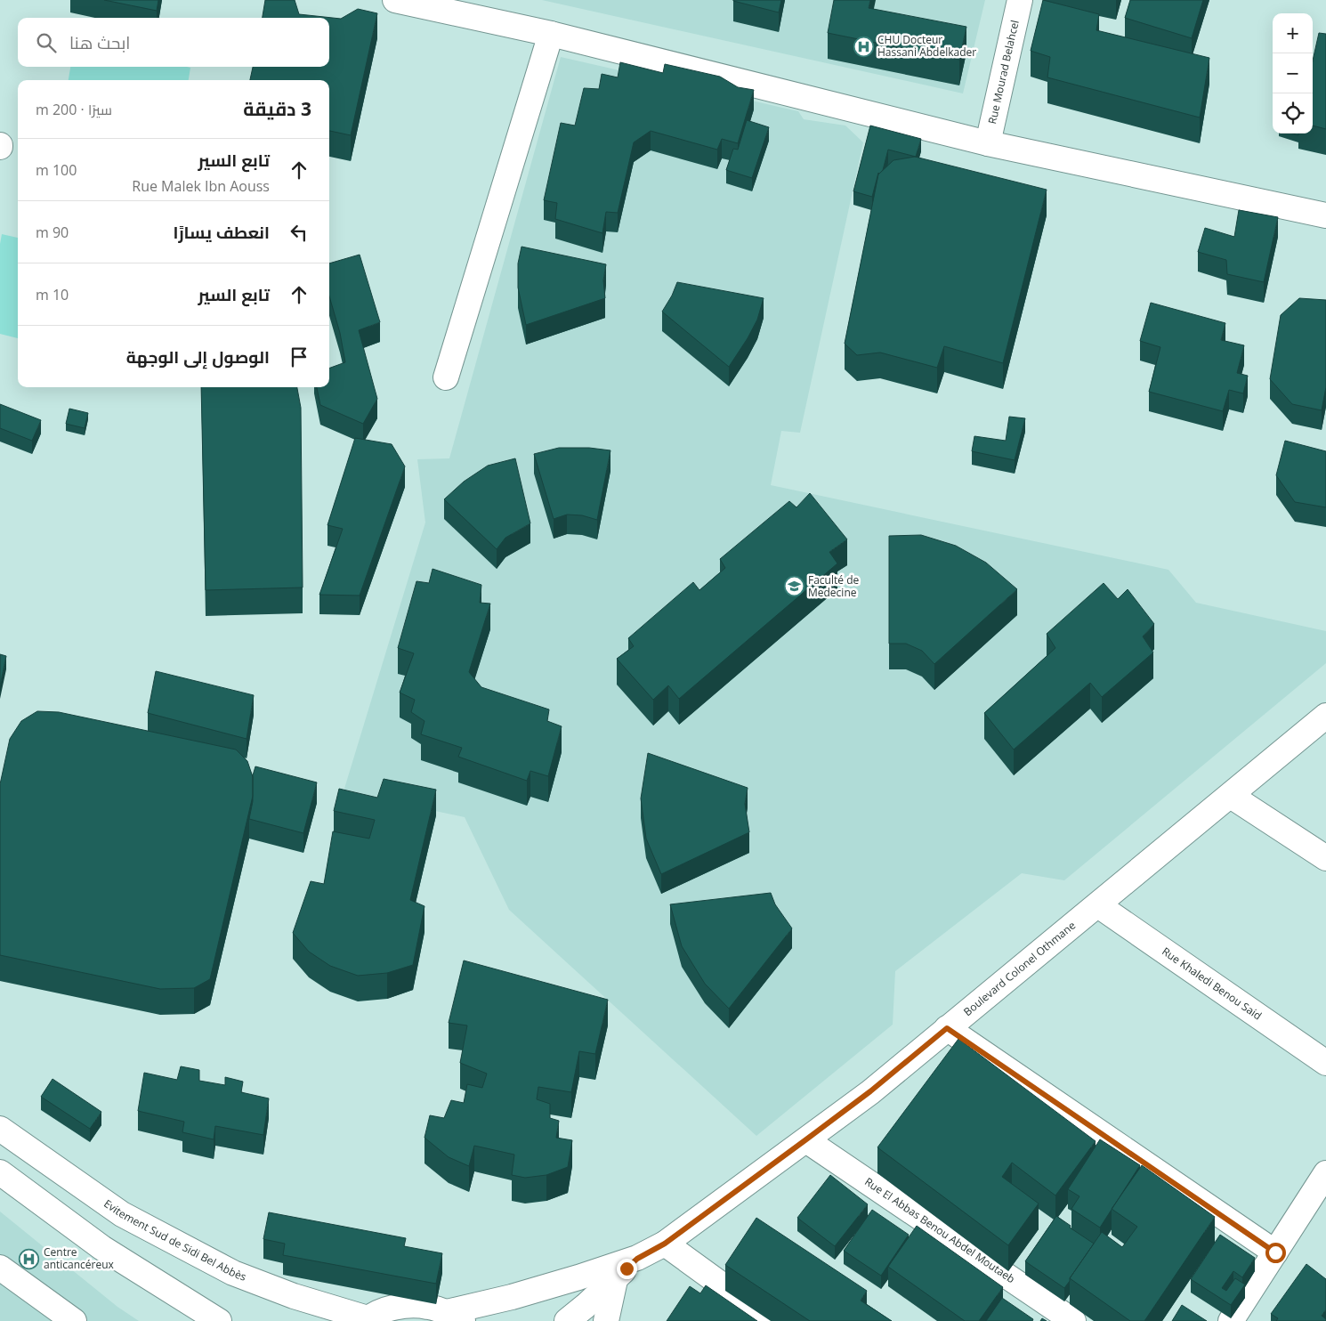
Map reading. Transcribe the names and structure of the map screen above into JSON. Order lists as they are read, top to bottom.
{
  "streets": {
    "main road": [
      "Rue Mourad Belahcel",
      "Boulevard Colonel Othmane",
      "Rue Khaledi Benou Said",
      "Rue El Abbas Benou Abdel Moutaeb",
      "Evitement Sud de Sidi Bel Abbès"
    ]
  },
  "crossings": [
    ["Boulevard Colonel Othmane", "Rue Khaledi Benou Said"],
    ["Boulevard Colonel Othmane", "Rue El Abbas Benou Abdel Moutaeb"]
  ],
  "places": {
    "hospital": ["CHU Docteur Hassani Abdelkader", "Centre anticancéreux"],
    "school or university": ["Faculté de Medecine"]
  },
  "page": {
    "map_buttons": ["+", "−"],
    "search": "ابحث هنا",
    "heading": ["3 دقيقة", "سيرًا · 200 m"],
    "list": [
      ["تابع السير", "Rue Malek Ibn Aouss", "100 m"],
      ["انعطف يسارًا", "90 m"],
      ["تابع السير", "10 m"],
      "الوصول إلى الوجهة"
    ]
  }
}
